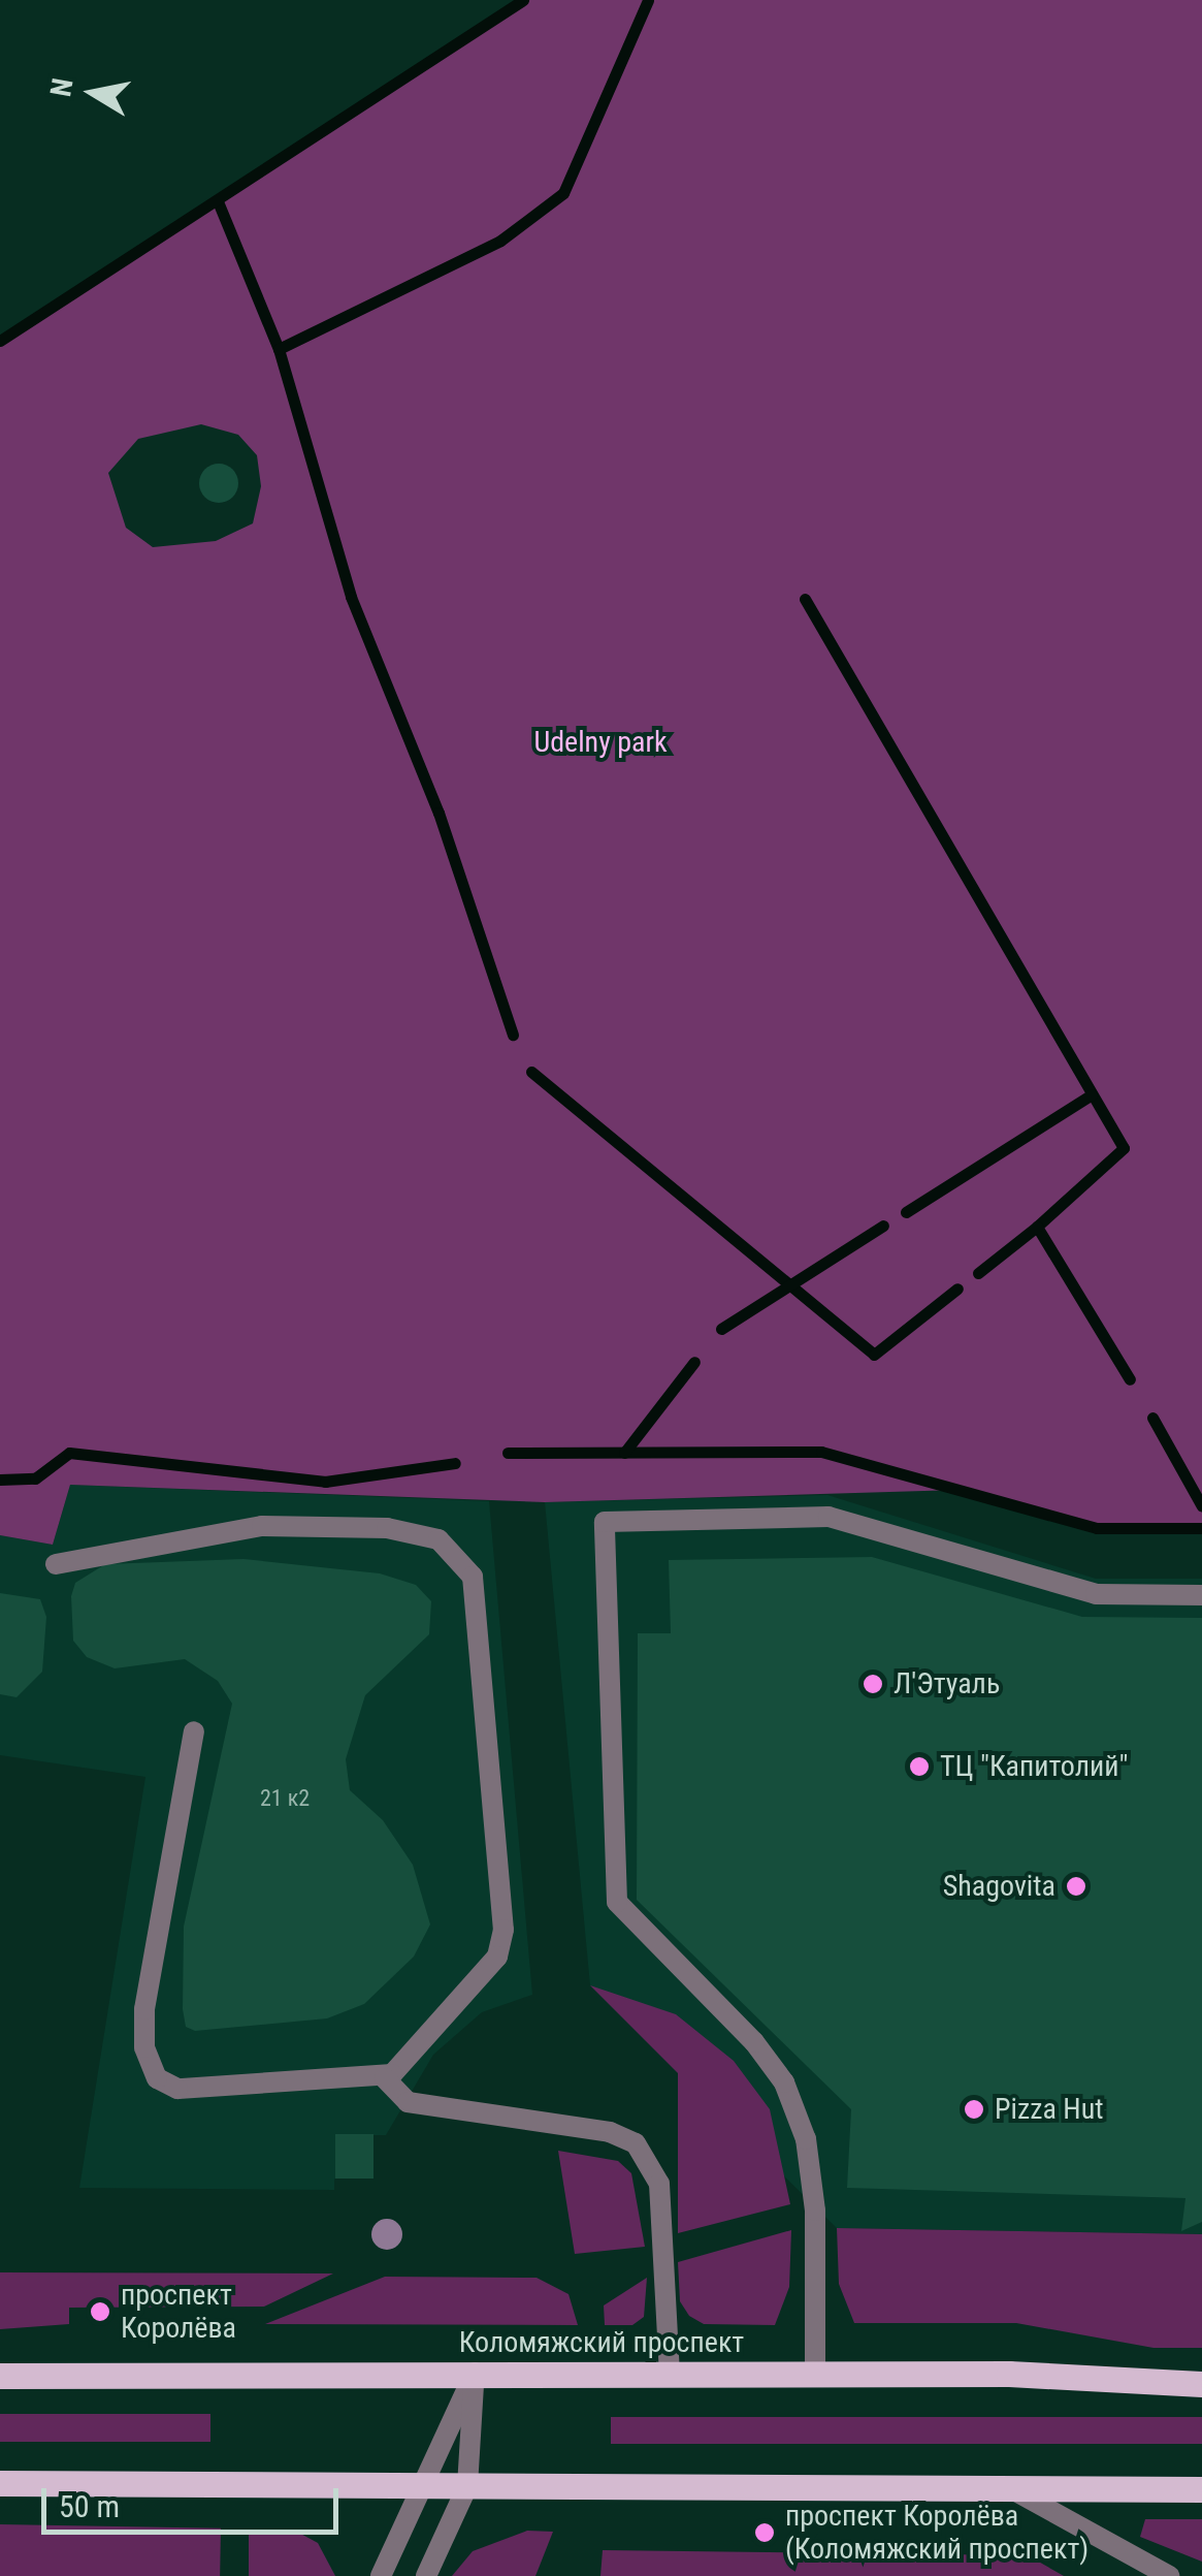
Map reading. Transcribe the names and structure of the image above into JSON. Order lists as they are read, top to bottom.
{
  "streets": {
    "main road": ["Коломяжский проспект"]
  },
  "parks": ["Udelny park"],
  "places": [
    "Л'Этуаль",
    "ТЦ \"Капитолий\"",
    "Shagovita",
    "Pizza Hut",
    "проспект Королёва",
    "проспект Королёва (Коломяжский проспект)"
  ],
  "house_numbers": ["21 к2"],
  "scale_bar": "50 m",
  "north": "left"
}
